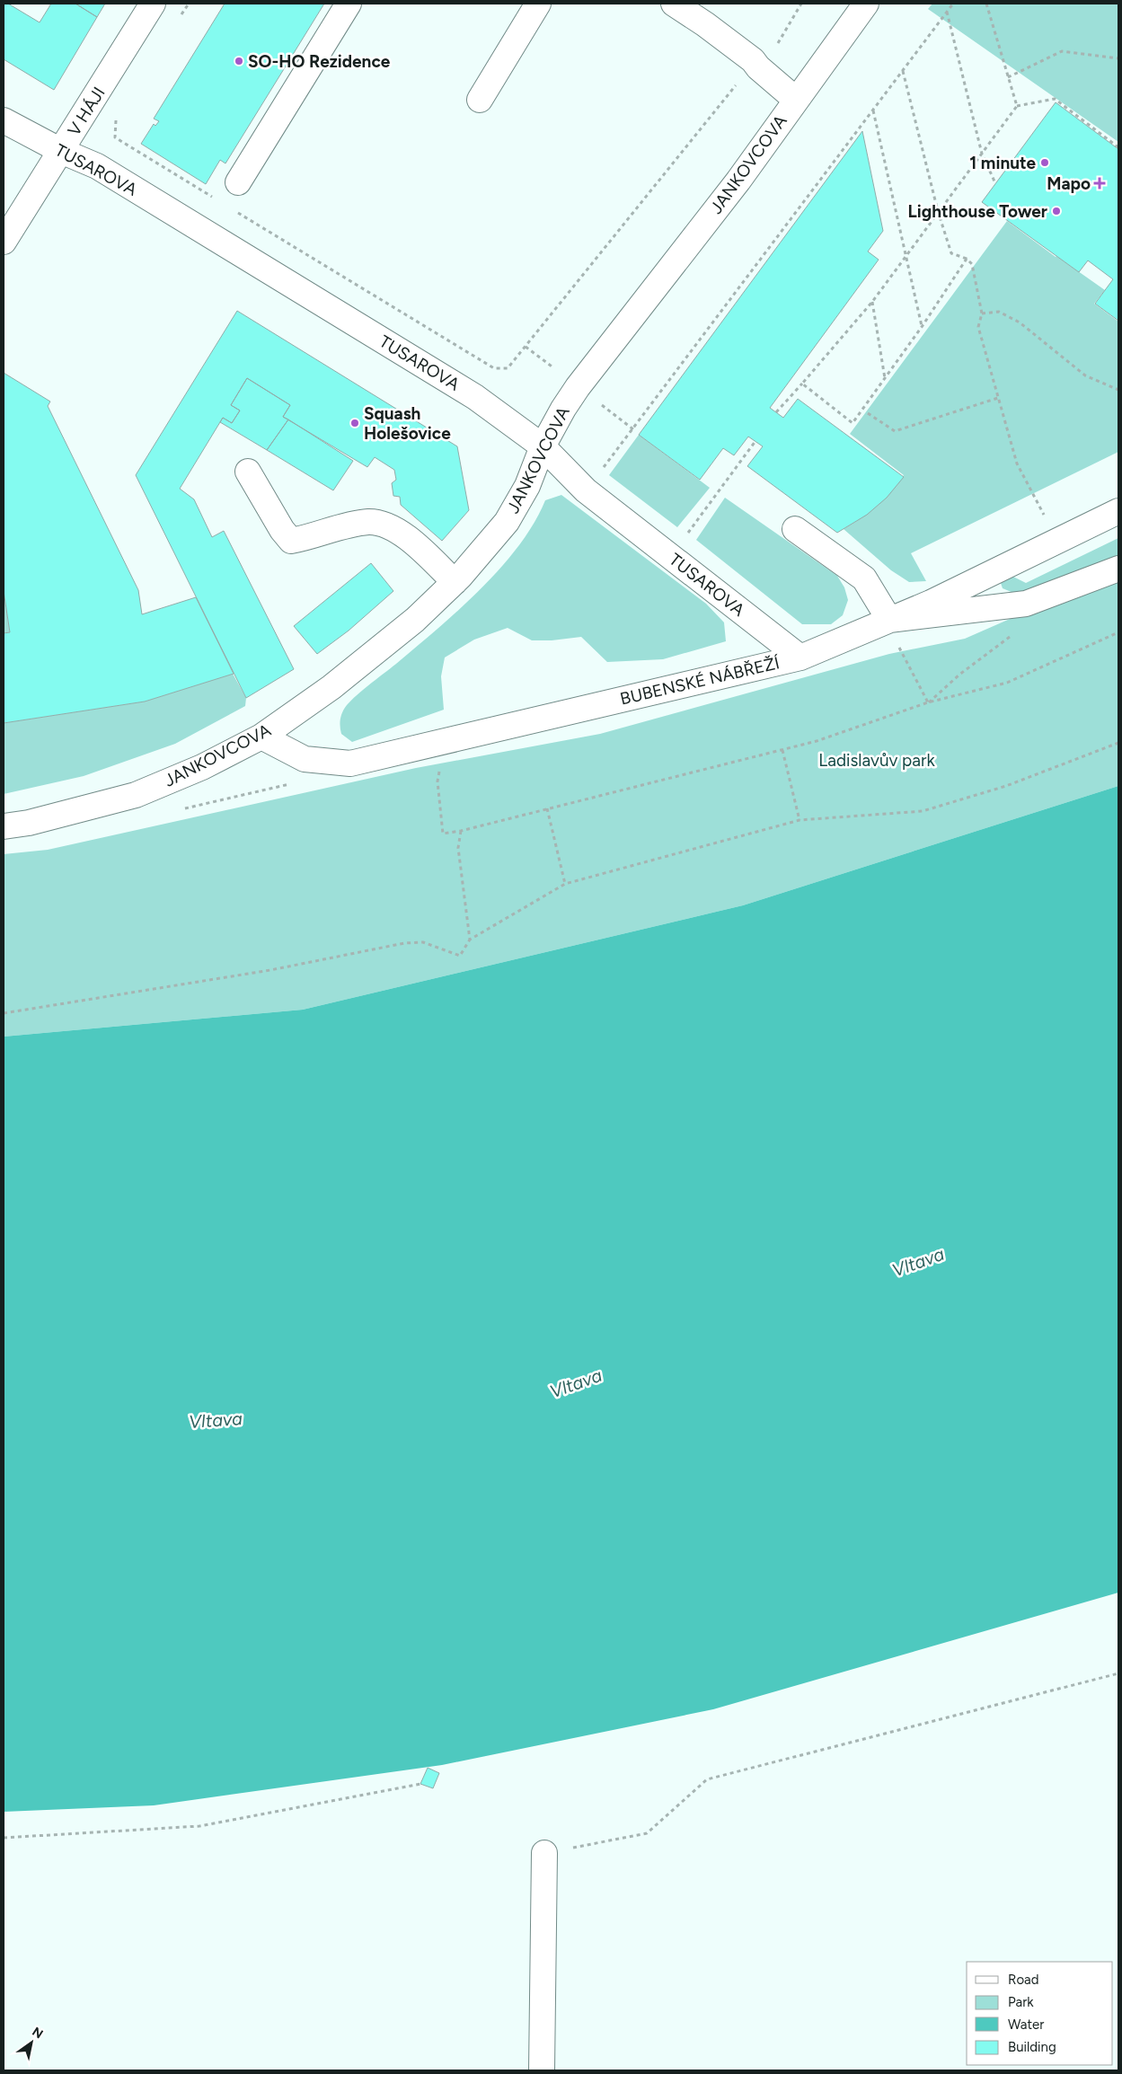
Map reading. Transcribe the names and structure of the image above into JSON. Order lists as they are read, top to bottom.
{
  "streets": {
    "street": [
      "V HÁJI",
      "JANKOVCOVA",
      "TUSAROVA",
      "BUBENSKÉ NÁBŘEŽÍ"
    ]
  },
  "crossings": [
    ["V HÁJI", "TUSAROVA"],
    ["JANKOVCOVA", "TUSAROVA"],
    ["JANKOVCOVA", "BUBENSKÉ NÁBŘEŽÍ"],
    ["TUSAROVA", "BUBENSKÉ NÁBŘEŽÍ"]
  ],
  "water": ["Vltava"],
  "parks": ["Ladislavův park"],
  "places": {
    "other": [
      "SO-HO Rezidence",
      "1 minute",
      "Lighthouse Tower",
      "Squash Holešovice"
    ],
    "health": ["Mapo"]
  },
  "legend": [
    "Road",
    "Park",
    "Water",
    "Building"
  ],
  "north": "top right"
}
